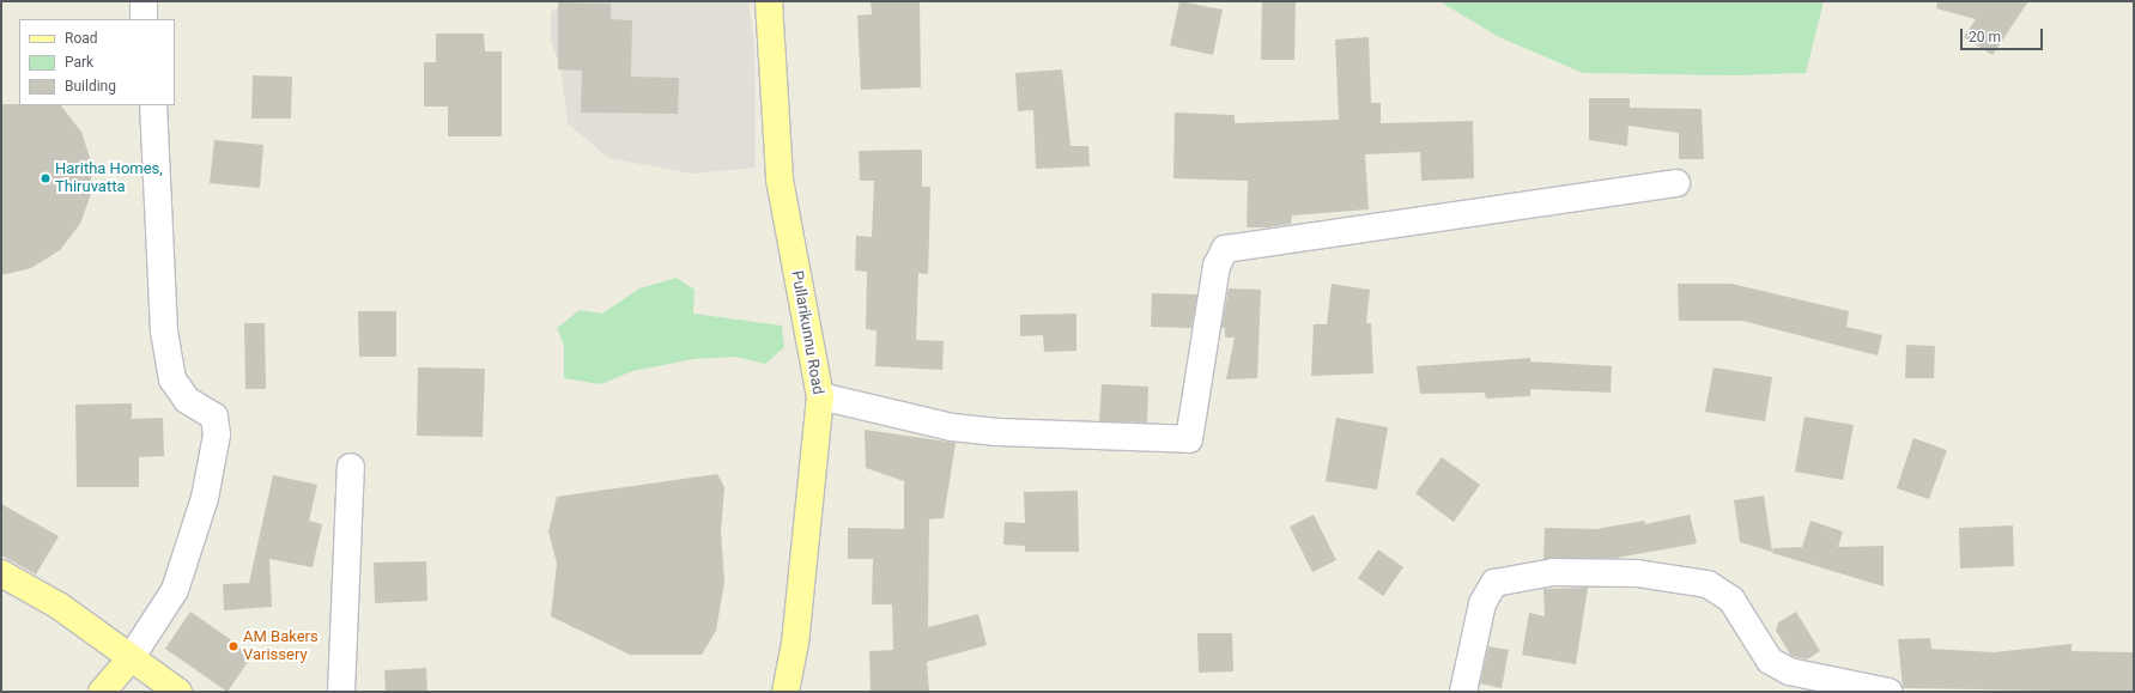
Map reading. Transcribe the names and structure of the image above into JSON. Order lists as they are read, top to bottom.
{
  "streets": {
    "main road": ["Pullarikunnu Road"]
  },
  "places": ["Haritha Homes, Thiruvatta", "AM Bakers Varissery"],
  "legend": ["Road", "Park", "Building"],
  "scale_bar": "20 m"
}
